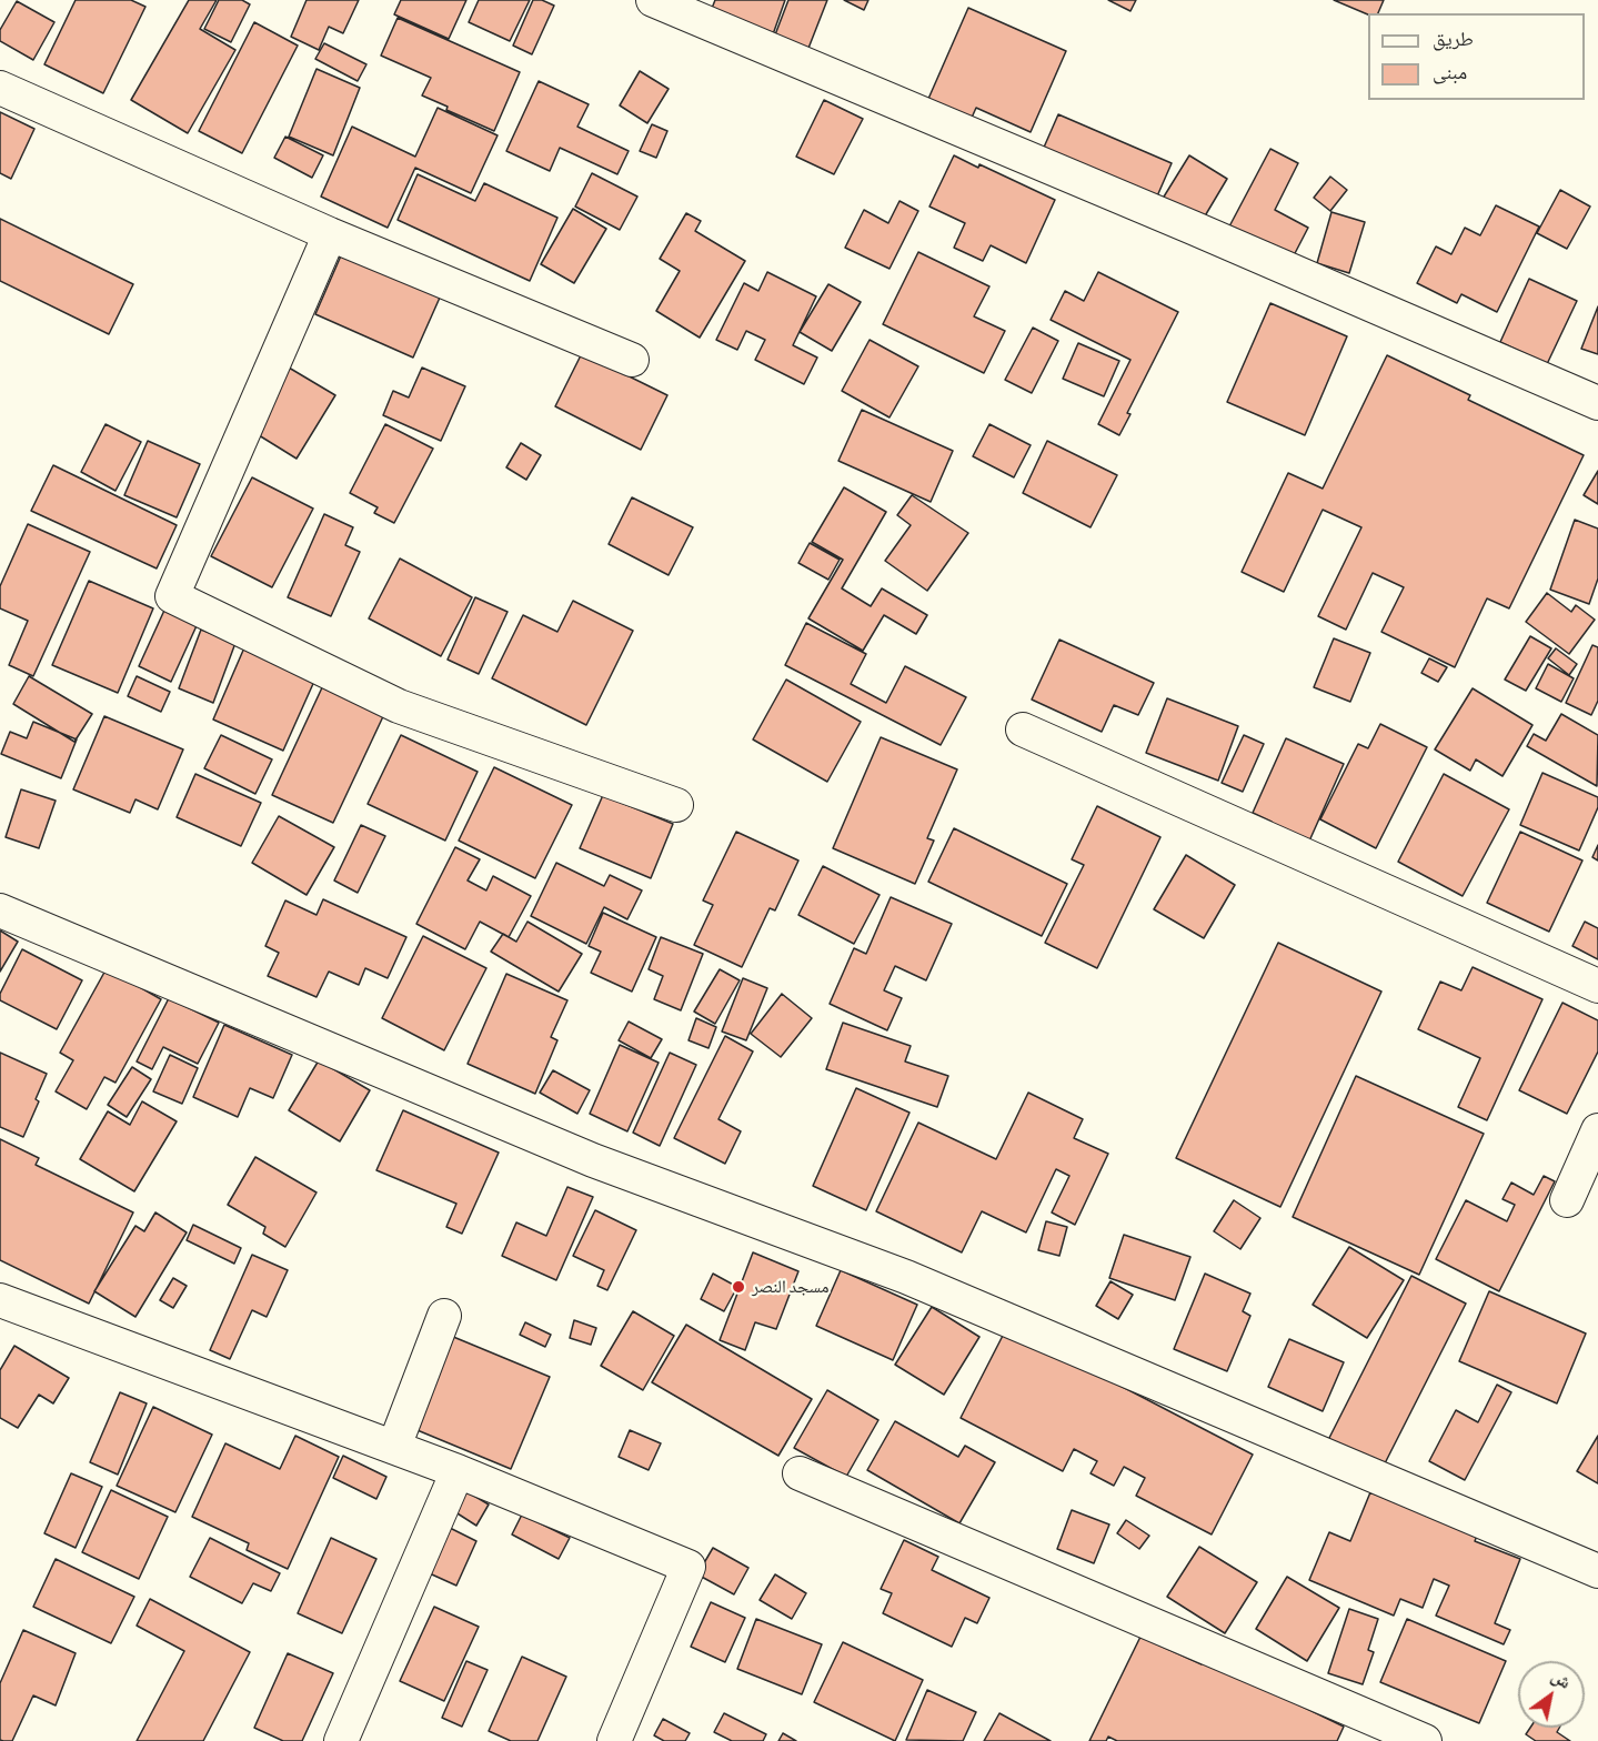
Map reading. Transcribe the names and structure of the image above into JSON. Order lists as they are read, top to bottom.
{
  "places": ["مسجد النصر"],
  "legend": ["طريق", "مبنى"],
  "north": "top right"
}
